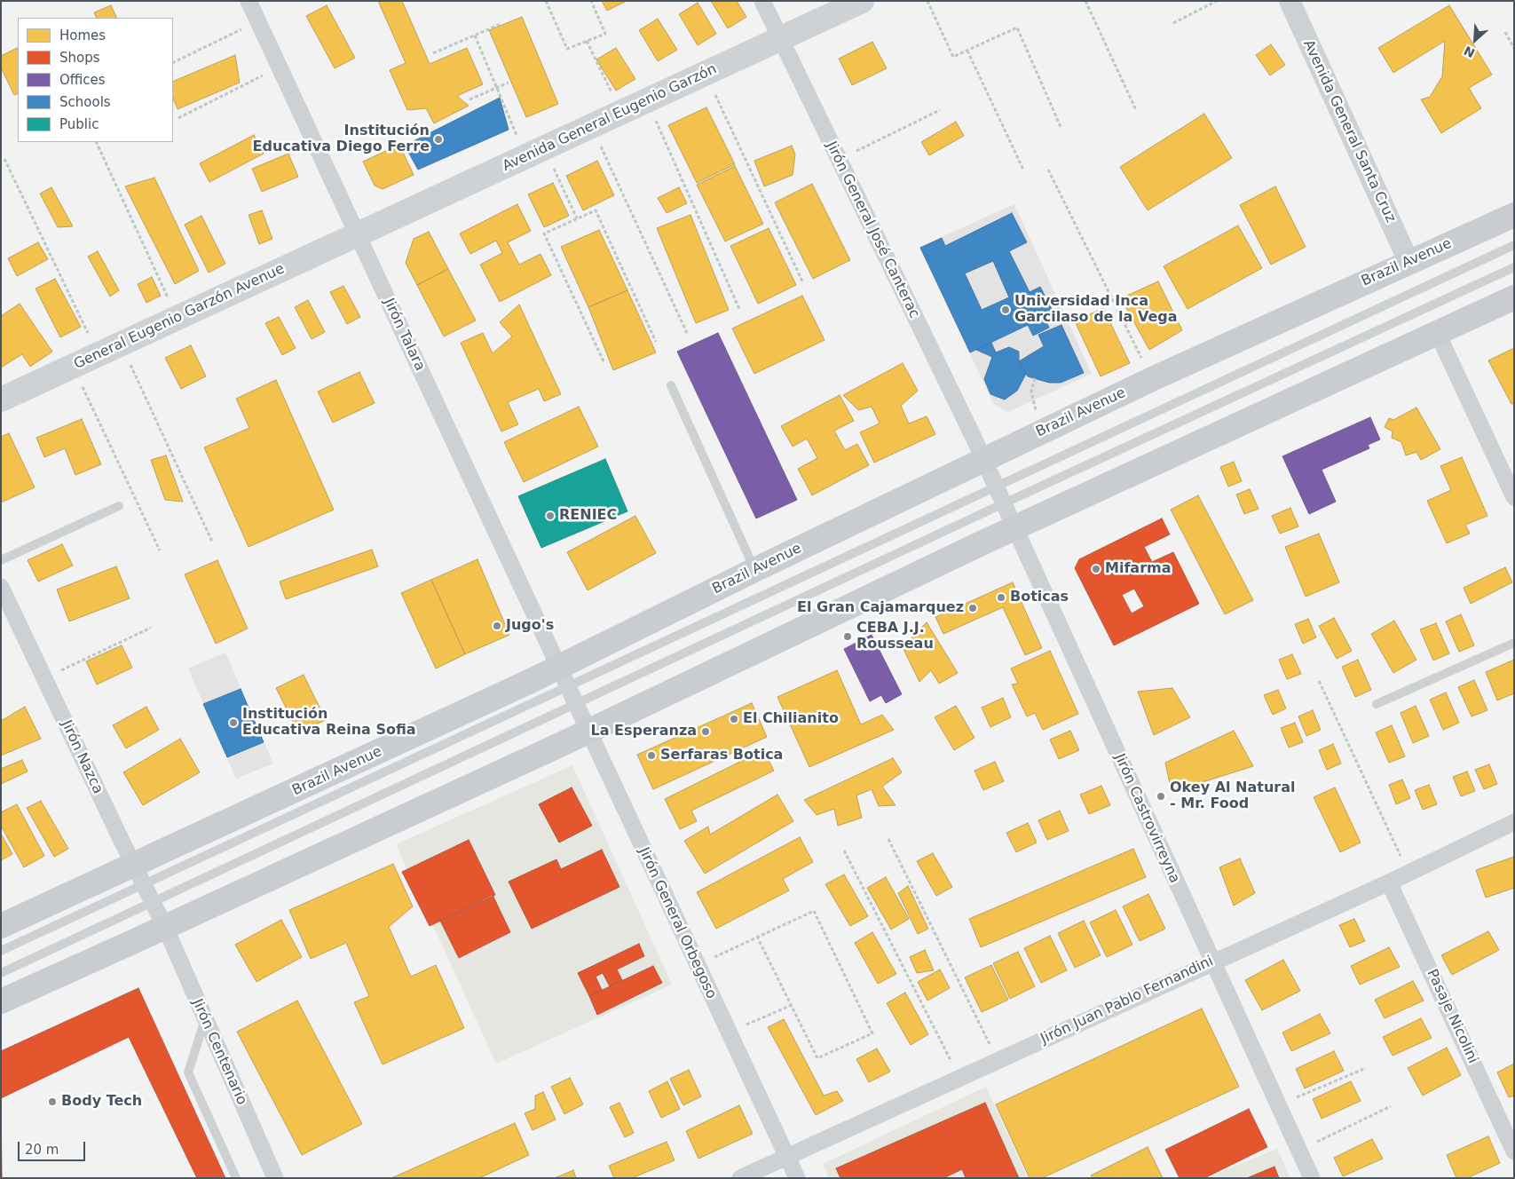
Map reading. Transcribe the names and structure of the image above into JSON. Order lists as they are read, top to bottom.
{
  "streets": {
    "main road": ["Avenida General Eugenio Garzón", "Brazil Avenue", "General Eugenio Garzón Avenue"],
    "street": [
      "Avenida General Santa Cruz",
      "Jirón General José Canterac",
      "Jirón Talara",
      "Jirón Nazca",
      "Jirón Castrovirreyna",
      "Jirón General Orbegoso",
      "Jirón Juan Pablo Fernandini",
      "Pasaje Nicolini",
      "Jirón Centenario"
    ]
  },
  "crossings": [
    ["Avenida General Eugenio Garzón", "Jirón General José Canterac"],
    ["Avenida General Eugenio Garzón", "General Eugenio Garzón Avenue"],
    ["Avenida General Eugenio Garzón", "Jirón Talara"],
    ["Avenida General Santa Cruz", "Brazil Avenue"],
    ["Jirón General José Canterac", "Brazil Avenue"],
    ["Jirón General José Canterac", "Jirón Castrovirreyna"],
    ["Brazil Avenue", "Jirón Talara"],
    ["Brazil Avenue", "Jirón Nazca"],
    ["Brazil Avenue", "Jirón Castrovirreyna"],
    ["Brazil Avenue", "Jirón General Orbegoso"],
    ["General Eugenio Garzón Avenue", "Jirón Talara"],
    ["Jirón Talara", "Jirón General Orbegoso"],
    ["Jirón Nazca", "Jirón Centenario"],
    ["Jirón Castrovirreyna", "Jirón Juan Pablo Fernandini"],
    ["Jirón General Orbegoso", "Jirón Juan Pablo Fernandini"],
    ["Jirón Juan Pablo Fernandini", "Pasaje Nicolini"]
  ],
  "places": [
    "Institución Educativa Diego Ferre",
    "Universidad Inca Garcilaso de la Vega",
    "RENIEC",
    "Mifarma",
    "Boticas",
    "El Gran Cajamarquez",
    "Jugo's",
    "CEBA J.J. Rousseau",
    "El Chilianito",
    "Institución Educativa Reina Sofia",
    "La Esperanza",
    "Serfaras Botica",
    "Okey Al Natural - Mr. Food",
    "Body Tech"
  ],
  "legend": [
    "Homes",
    "Shops",
    "Offices",
    "Schools",
    "Public"
  ],
  "scale_bar": "20 m",
  "north": "bottom left"
}
